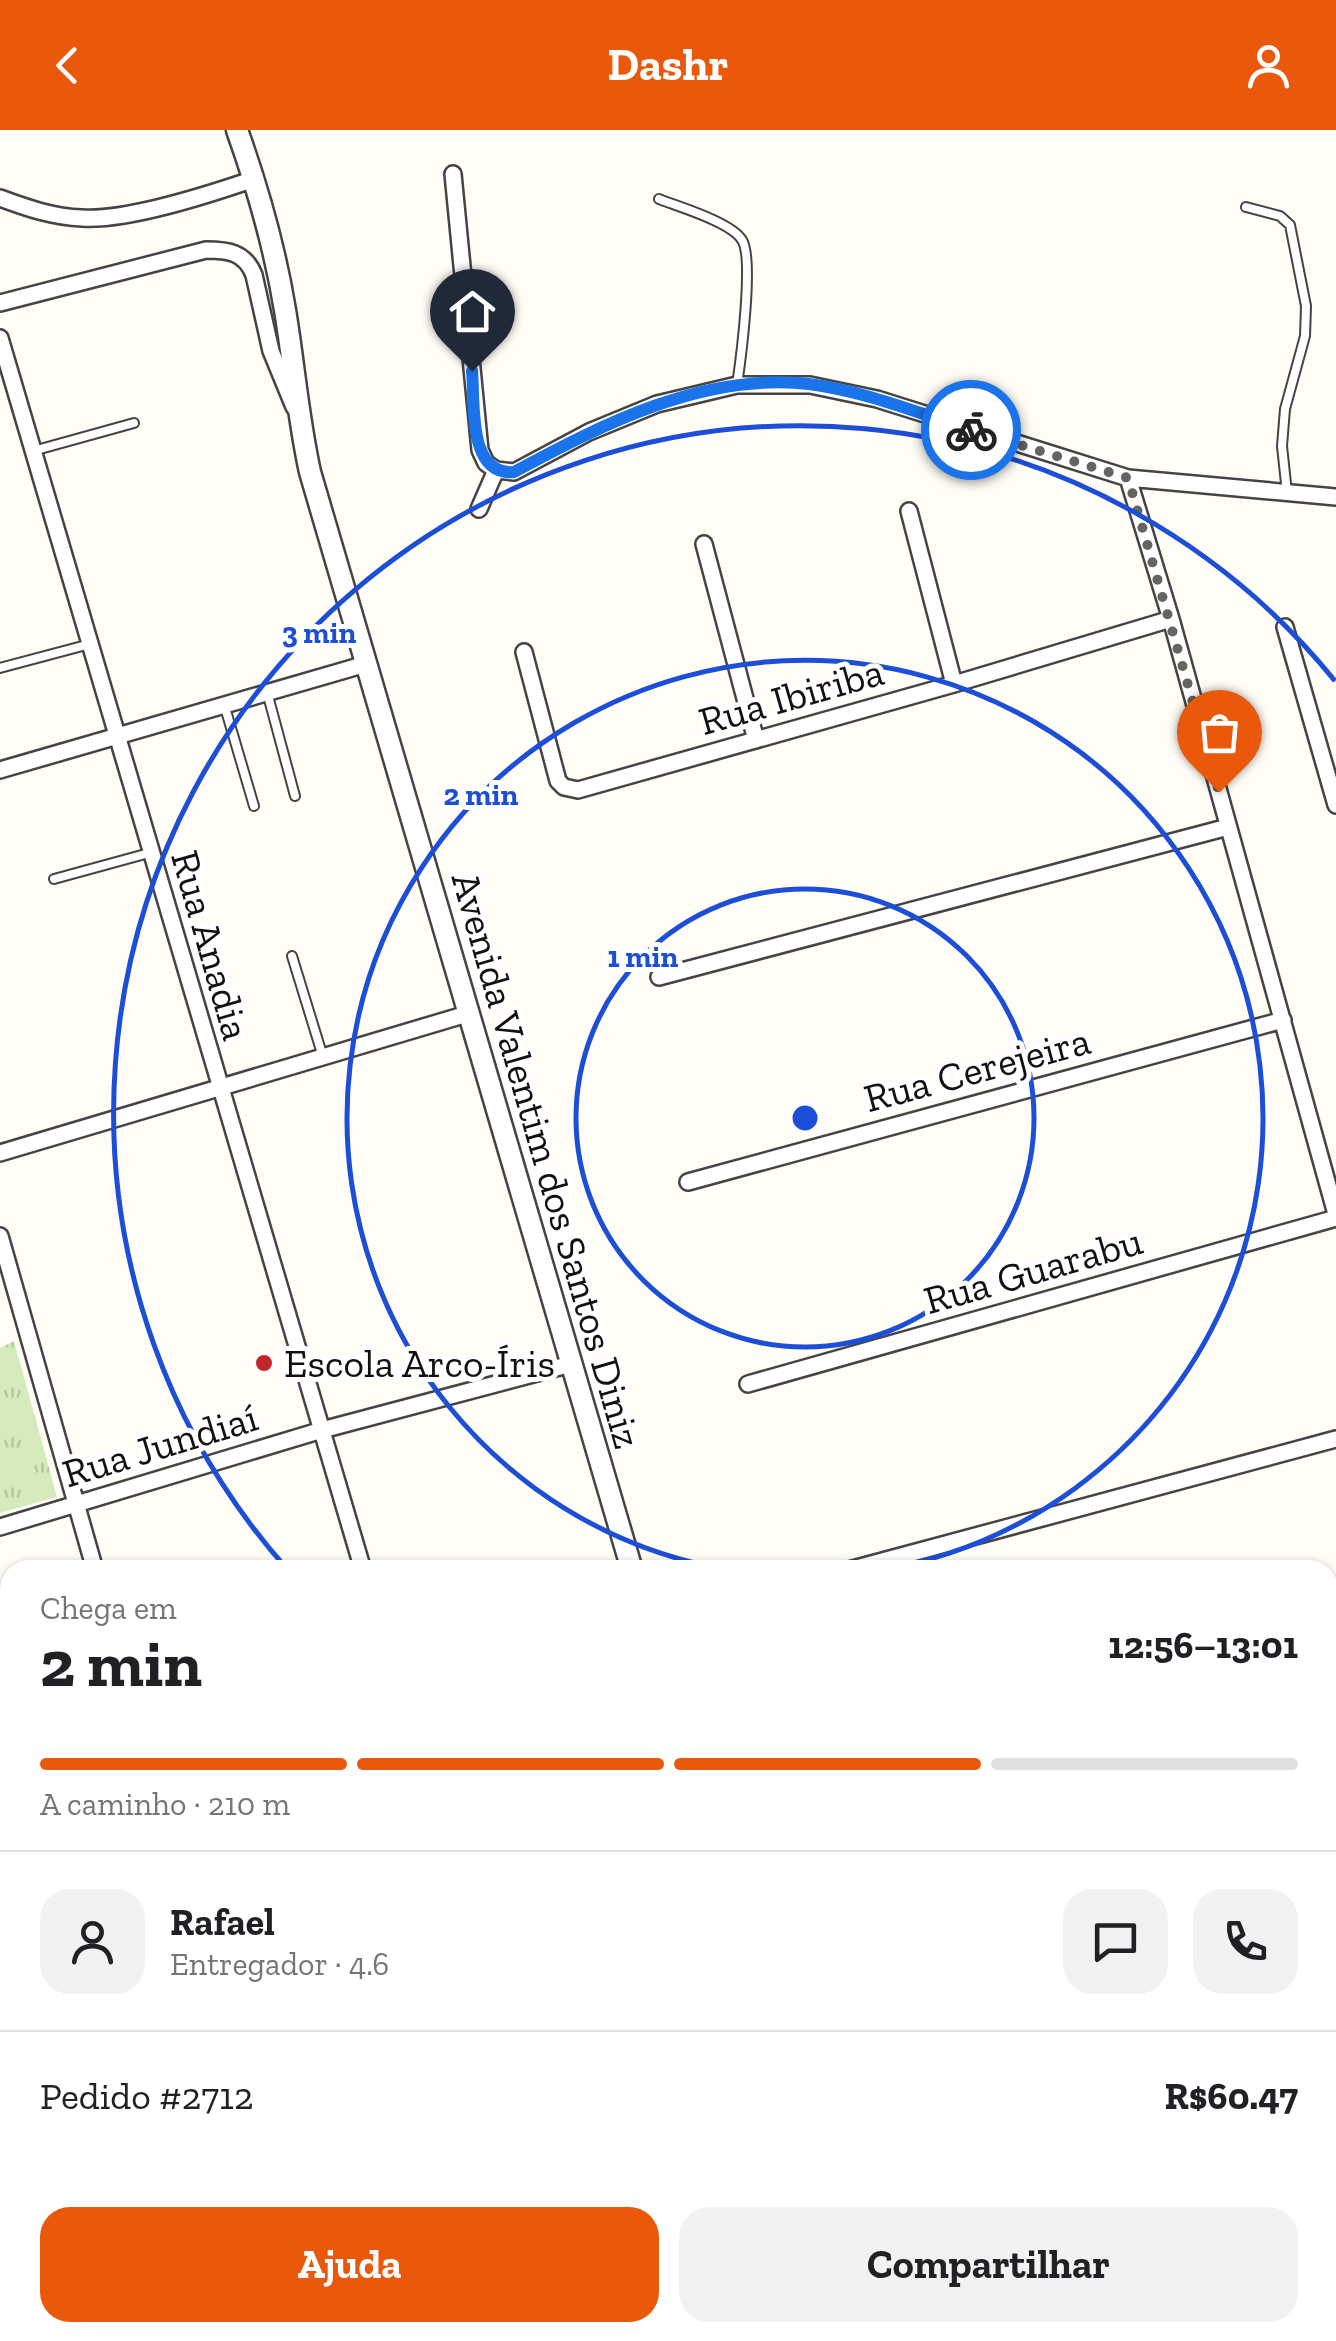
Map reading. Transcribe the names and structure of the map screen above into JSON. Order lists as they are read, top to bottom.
{
  "streets": {
    "street": [
      "Rua Ibiriba",
      "Rua Anadia",
      "Rua Cerejeira",
      "Avenida Valentim dos Santos Diniz",
      "Rua Guarabu",
      "Rua Jundiaí"
    ]
  },
  "crossings": [
    ["Rua Anadia", "Rua Jundiaí"],
    ["Avenida Valentim dos Santos Diniz", "Rua Jundiaí"]
  ],
  "places": ["Escola Arco-Íris"],
  "page": {
    "header": "Dashr",
    "heading": ["2 min", "Chega em", "12:56–13:01"],
    "panel": [
      "Rafael",
      "Entregador · 4.6",
      "Pedido #2712",
      "R$60.47"
    ],
    "bar": "A caminho · 210 m",
    "buttons": ["Ajuda", "Compartilhar"]
  },
  "rings": ["3 min", "2 min", "1 min"]
}
